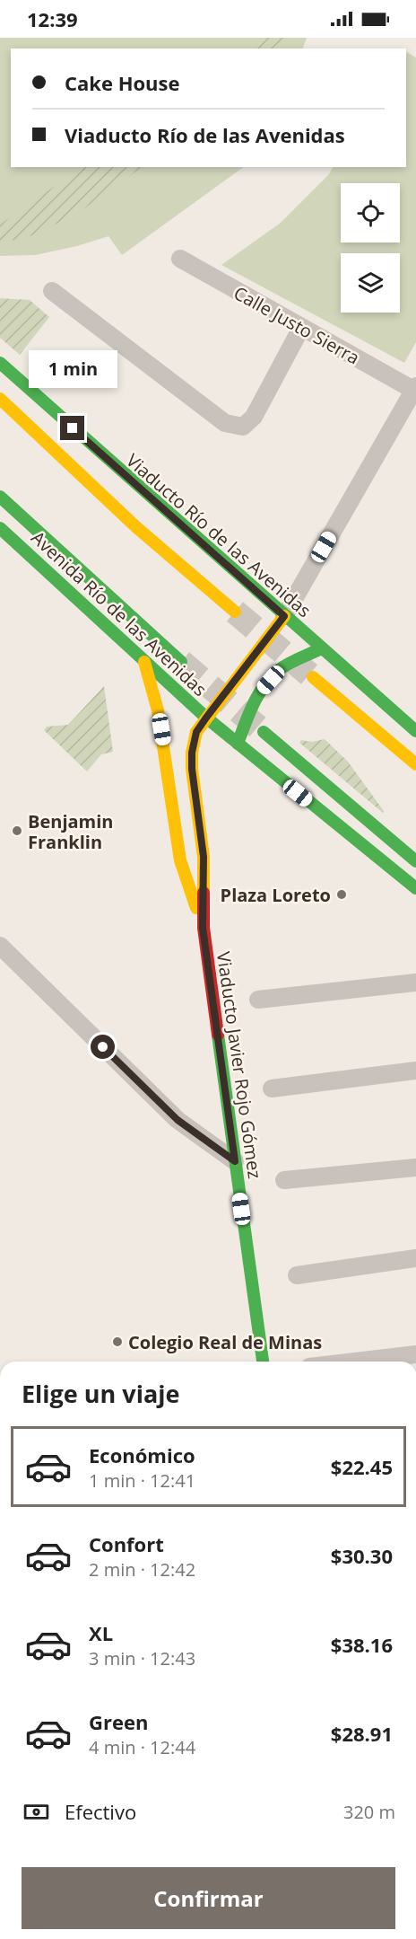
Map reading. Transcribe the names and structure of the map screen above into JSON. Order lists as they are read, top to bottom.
{
  "streets": {
    "main road": ["Viaducto Río de las Avenidas", "Avenida Río de las Avenidas", "Viaducto Javier Rojo Gómez"],
    "street": ["Calle Justo Sierra"]
  },
  "crossings": [
    ["Viaducto Río de las Avenidas", "Viaducto Javier Rojo Gómez"],
    ["Avenida Río de las Avenidas", "Viaducto Javier Rojo Gómez"]
  ],
  "places": ["Benjamin Franklin", "Plaza Loreto", "Colegio Real de Minas"],
  "page": {
    "status": "12:39",
    "banner": ["Cake House", "Viaducto Río de las Avenidas"],
    "bubble": "1 min",
    "heading": "Elige un viaje",
    "list": [
      {
        "name": "Económico",
        "note": "1 min · 12:41",
        "value": "$22.45"
      },
      {
        "name": "Confort",
        "note": "2 min · 12:42",
        "value": "$30.30"
      },
      {
        "name": "XL",
        "note": "3 min · 12:43",
        "value": "$38.16"
      },
      {
        "name": "Green",
        "note": "4 min · 12:44",
        "value": "$28.91"
      }
    ],
    "pay": ["Efectivo", "320 m"],
    "buttons": "Confirmar"
  }
}
